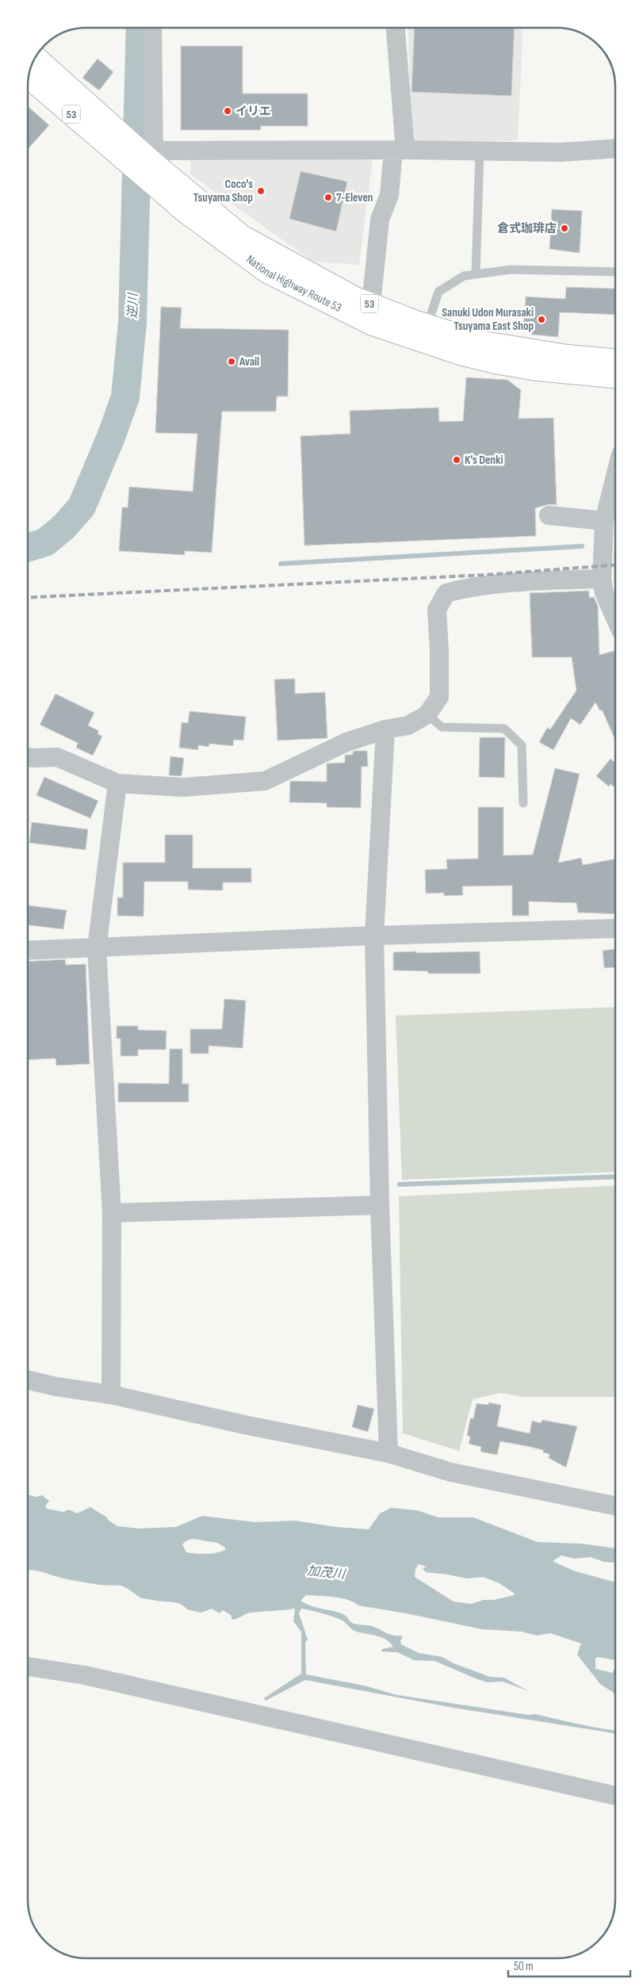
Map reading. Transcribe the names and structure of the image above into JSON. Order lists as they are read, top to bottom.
{
  "streets": {
    "highway": ["53", "National Highway Route 53"]
  },
  "water": ["逆川", "加茂川"],
  "places": [
    "イリエ",
    "Coco's Tsuyama Shop",
    "7-Eleven",
    "倉式珈琲店",
    "Sanuki Udon Murasaki Tsuyama East Shop",
    "Avail",
    "K's Denki"
  ],
  "scale_bar": "50 m"
}
